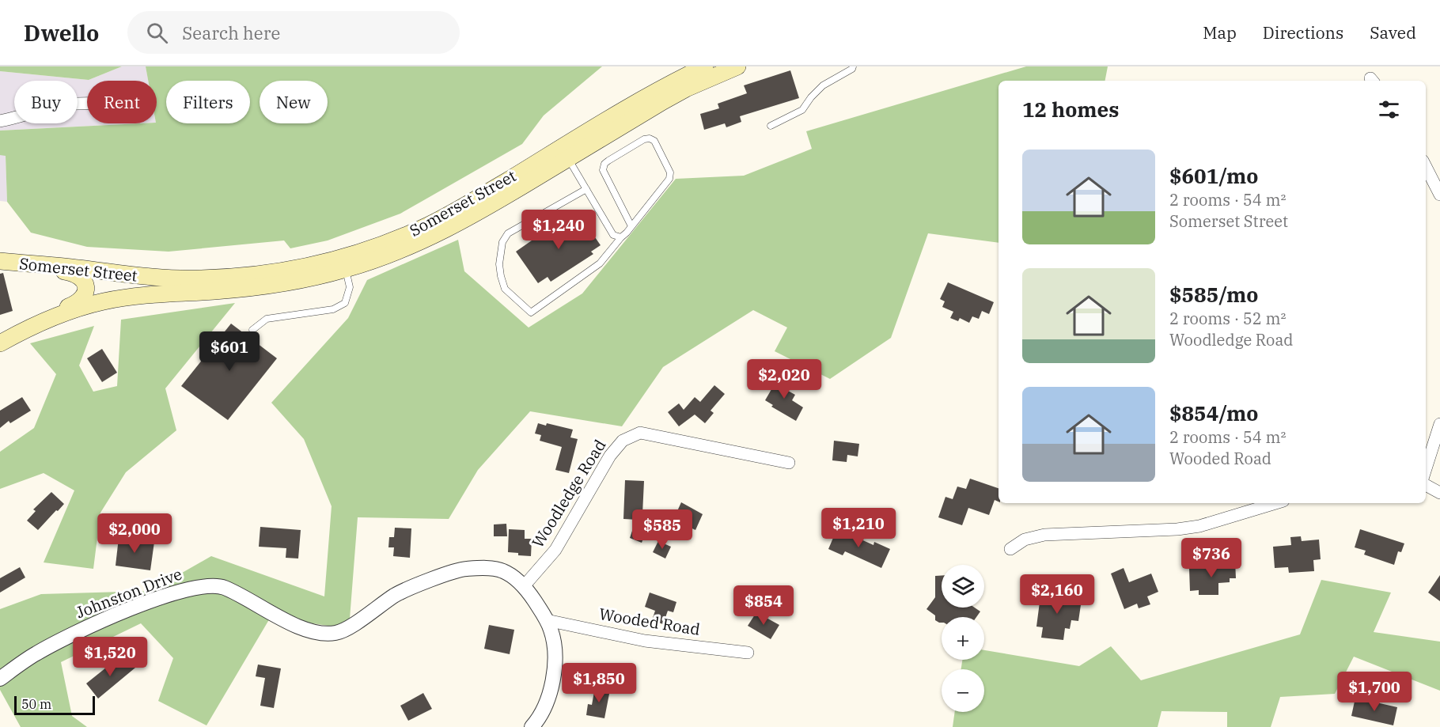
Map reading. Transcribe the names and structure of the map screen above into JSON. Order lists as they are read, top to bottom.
{
  "streets": {
    "main road": ["Somerset Street"],
    "street": ["Woodledge Road", "Johnston Drive", "Wooded Road"]
  },
  "crossings": [
    ["Woodledge Road", "Johnston Drive"],
    ["Johnston Drive", "Wooded Road"]
  ],
  "scale_bar": "50 m",
  "page": {
    "header": "Dwello",
    "search": "Search here",
    "nav": ["Map", "Directions", "Saved"],
    "chip": [
      "Buy",
      "Rent",
      "Filters",
      "New"
    ],
    "heading": "12 homes",
    "list": [
      {
        "name": "$601/mo",
        "note": "2 rooms · 54 m² · Somerset Street"
      },
      {
        "name": "$585/mo",
        "note": "2 rooms · 52 m² · Woodledge Road"
      },
      {
        "name": "$854/mo",
        "note": "2 rooms · 54 m² · Wooded Road"
      }
    ],
    "price": [
      "$1,240",
      "$601",
      "$2,020",
      "$1,210",
      "$585",
      "$2,000",
      "$736",
      "$2,160",
      "$854",
      "$1,520",
      "$1,850",
      "$1,700"
    ],
    "map_buttons": ["+", "−"],
    "scale": "50 m"
  }
}
